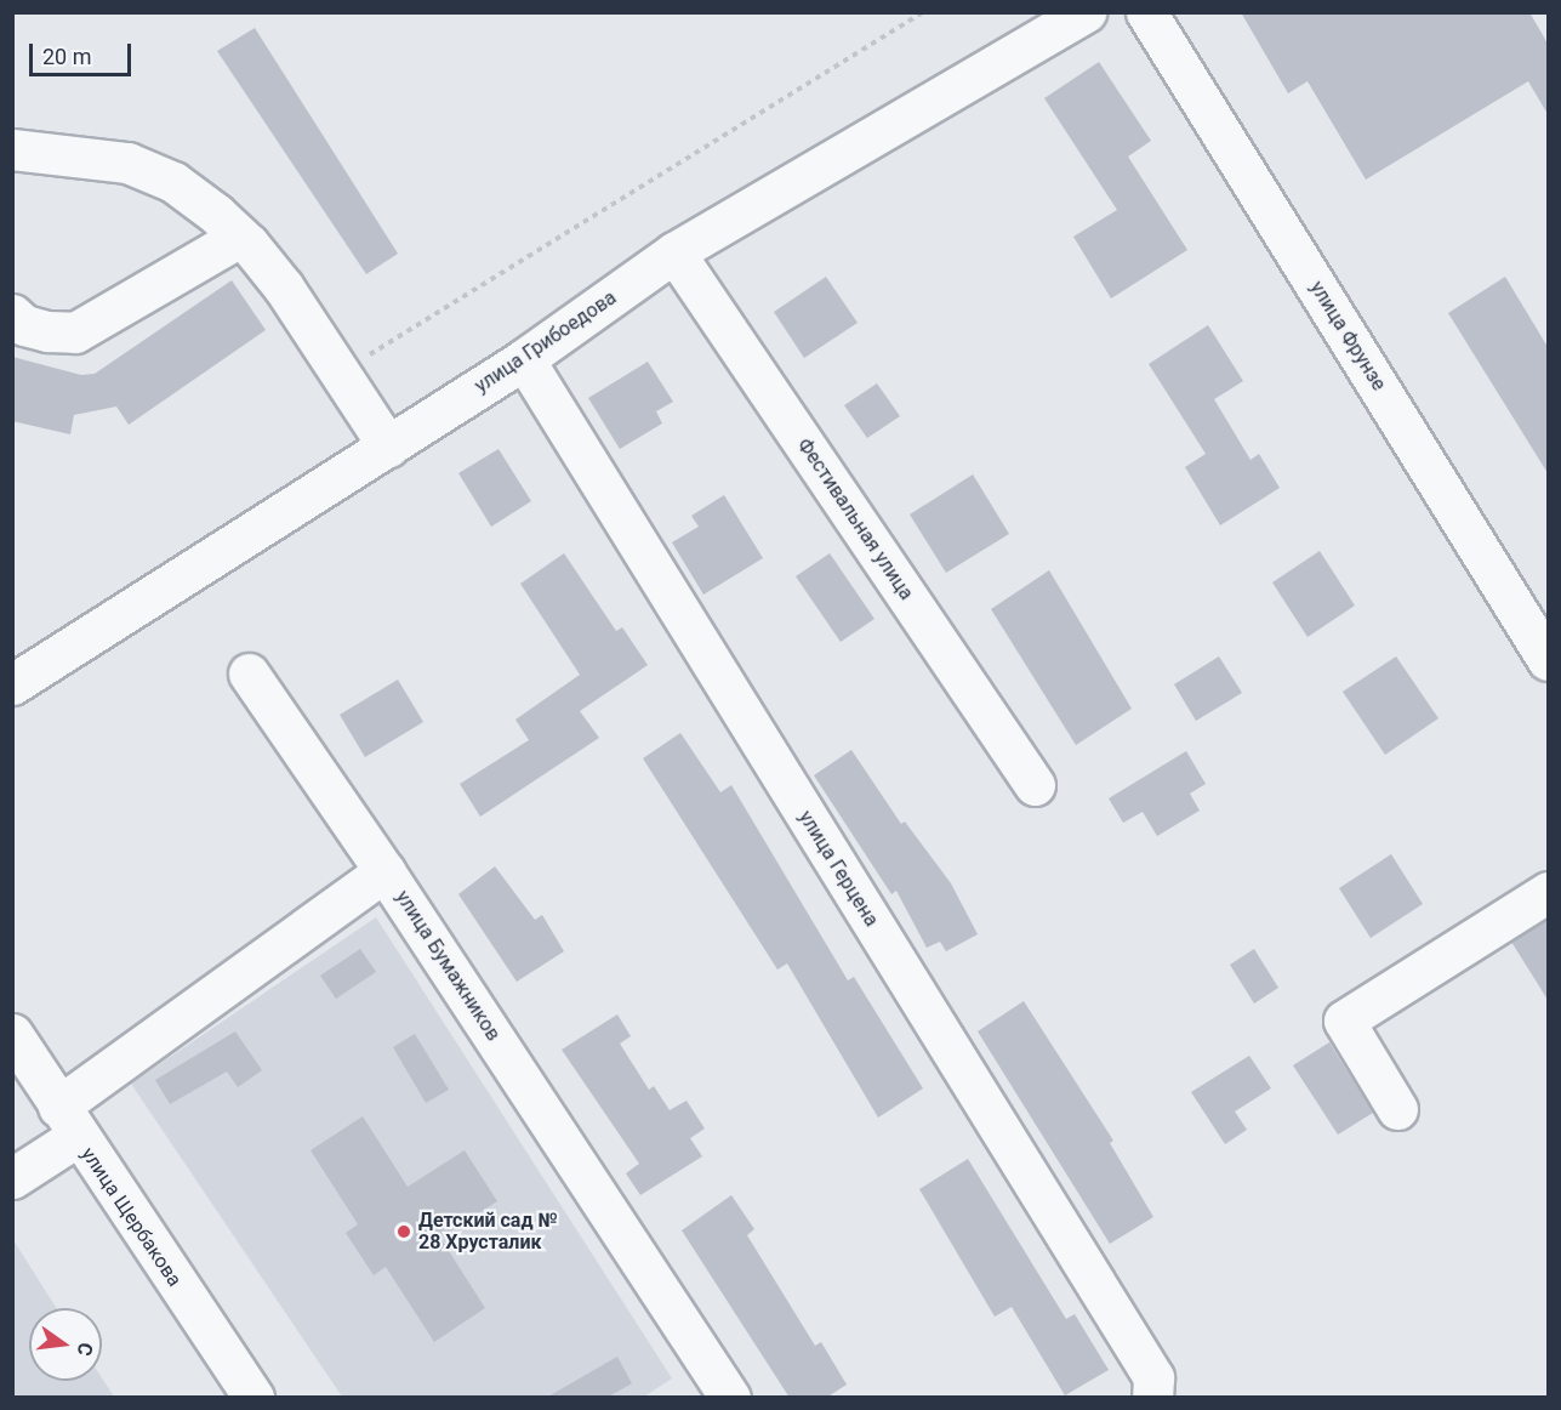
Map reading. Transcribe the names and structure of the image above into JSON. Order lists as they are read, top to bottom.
{
  "streets": {
    "street": [
      "улица Фрунзе",
      "улица Грибоедова",
      "Фестивальная улица",
      "улица Герцена",
      "улица Бумажников",
      "улица Щербакова"
    ]
  },
  "crossings": [
    ["улица Грибоедова", "Фестивальная улица"],
    ["улица Грибоедова", "улица Герцена"],
    ["улица Бумажников", "улица Щербакова"]
  ],
  "places": ["Детский сад № 28 Хрусталик"],
  "scale_bar": "20 m",
  "north": "right"
}
